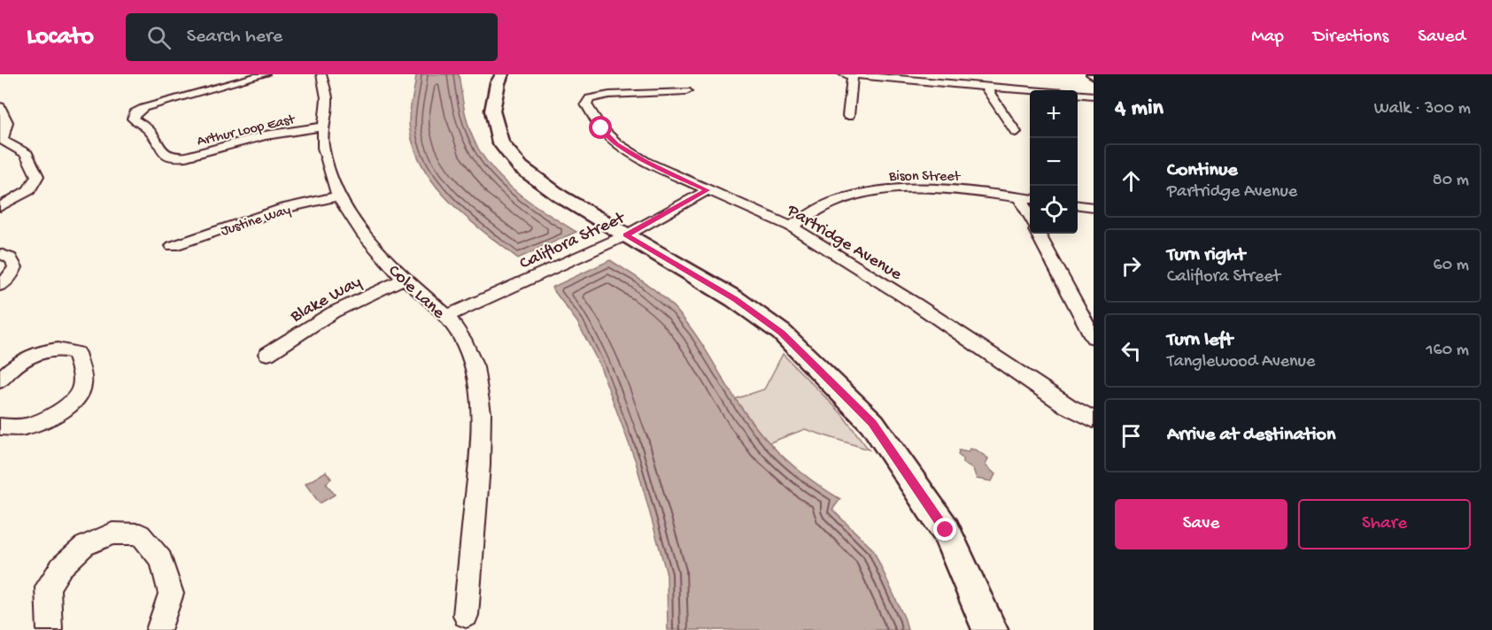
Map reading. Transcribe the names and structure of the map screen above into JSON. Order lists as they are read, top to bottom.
{
  "streets": {
    "street": [
      "Arthur Loop East",
      "Bison Street",
      "Justine Way",
      "Califlora Street",
      "Partridge Avenue",
      "Cole Lane",
      "Blake Way"
    ]
  },
  "crossings": [
    ["Arthur Loop East", "Cole Lane"],
    ["Bison Street", "Partridge Avenue"],
    ["Justine Way", "Cole Lane"],
    ["Califlora Street", "Partridge Avenue"],
    ["Califlora Street", "Cole Lane"],
    ["Cole Lane", "Blake Way"]
  ],
  "page": {
    "header": "Locato",
    "search": "Search here",
    "nav": ["Map", "Directions", "Saved"],
    "heading": ["4 min", "Walk · 300 m"],
    "map_buttons": ["+", "−"],
    "list": [
      ["Continue", "Partridge Avenue", "80 m"],
      ["Turn right", "Califlora Street", "60 m"],
      ["Turn left", "Tanglewood Avenue", "160 m"],
      "Arrive at destination"
    ],
    "buttons": ["Save", "Share"]
  }
}
